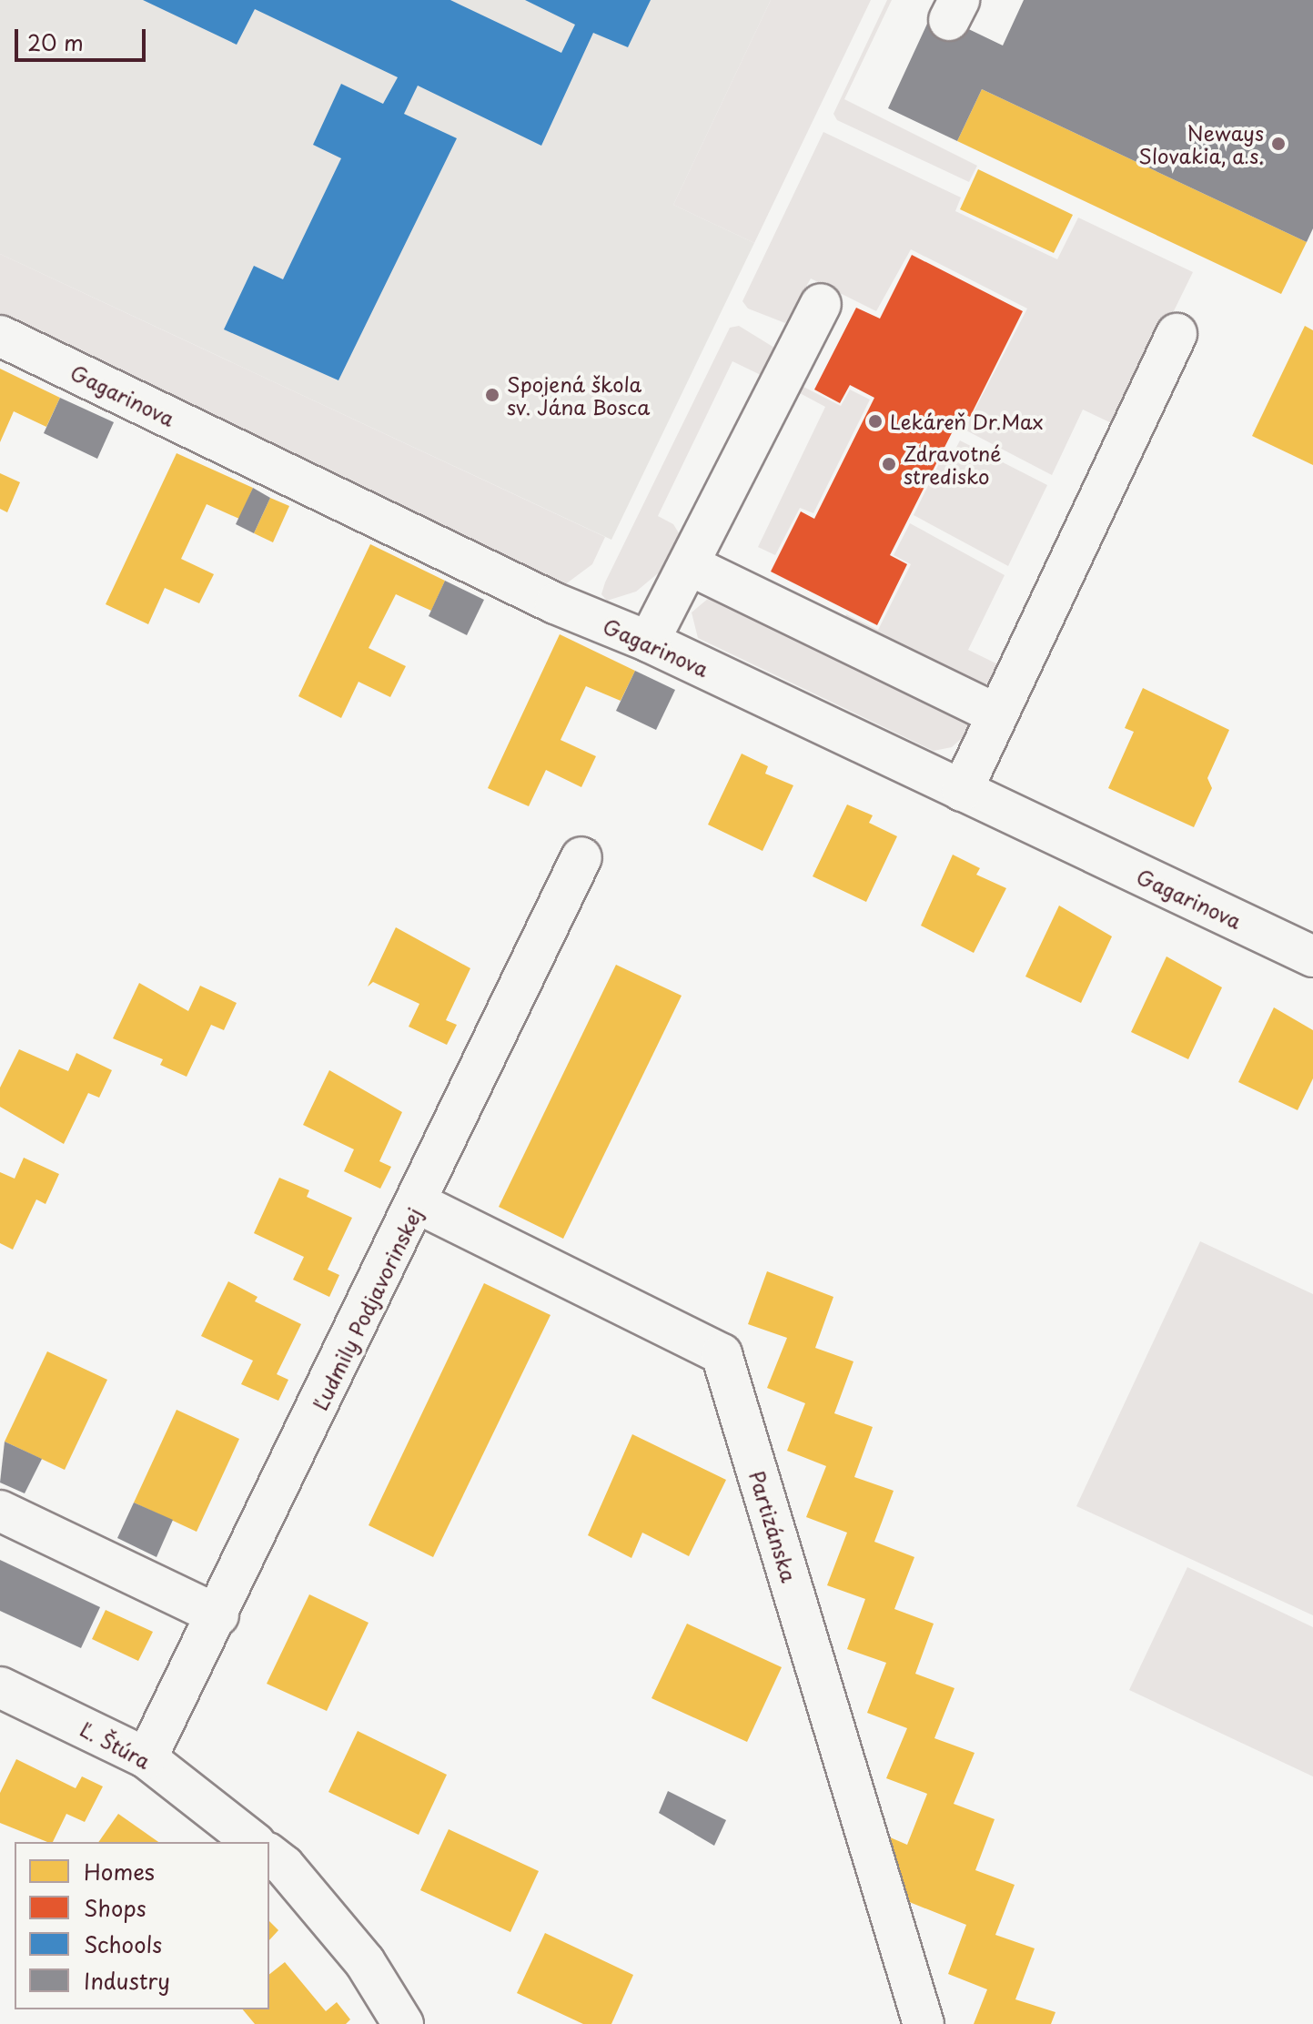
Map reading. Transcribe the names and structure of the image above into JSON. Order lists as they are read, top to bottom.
{
  "streets": {
    "street": [
      "Gagarinova",
      "Ľudmily Podjavorinskej",
      "Partizánska",
      "Ľ. Štúra"
    ]
  },
  "crossings": [
    ["Ľudmily Podjavorinskej", "Partizánska"],
    ["Ľudmily Podjavorinskej", "Ľ. Štúra"]
  ],
  "places": [
    "Neways Slovakia, a.s.",
    "Spojená škola sv. Jána Bosca",
    "Lekáreň Dr.Max",
    "Zdravotné stredisko"
  ],
  "legend": [
    "Homes",
    "Shops",
    "Schools",
    "Industry"
  ],
  "scale_bar": "20 m"
}
